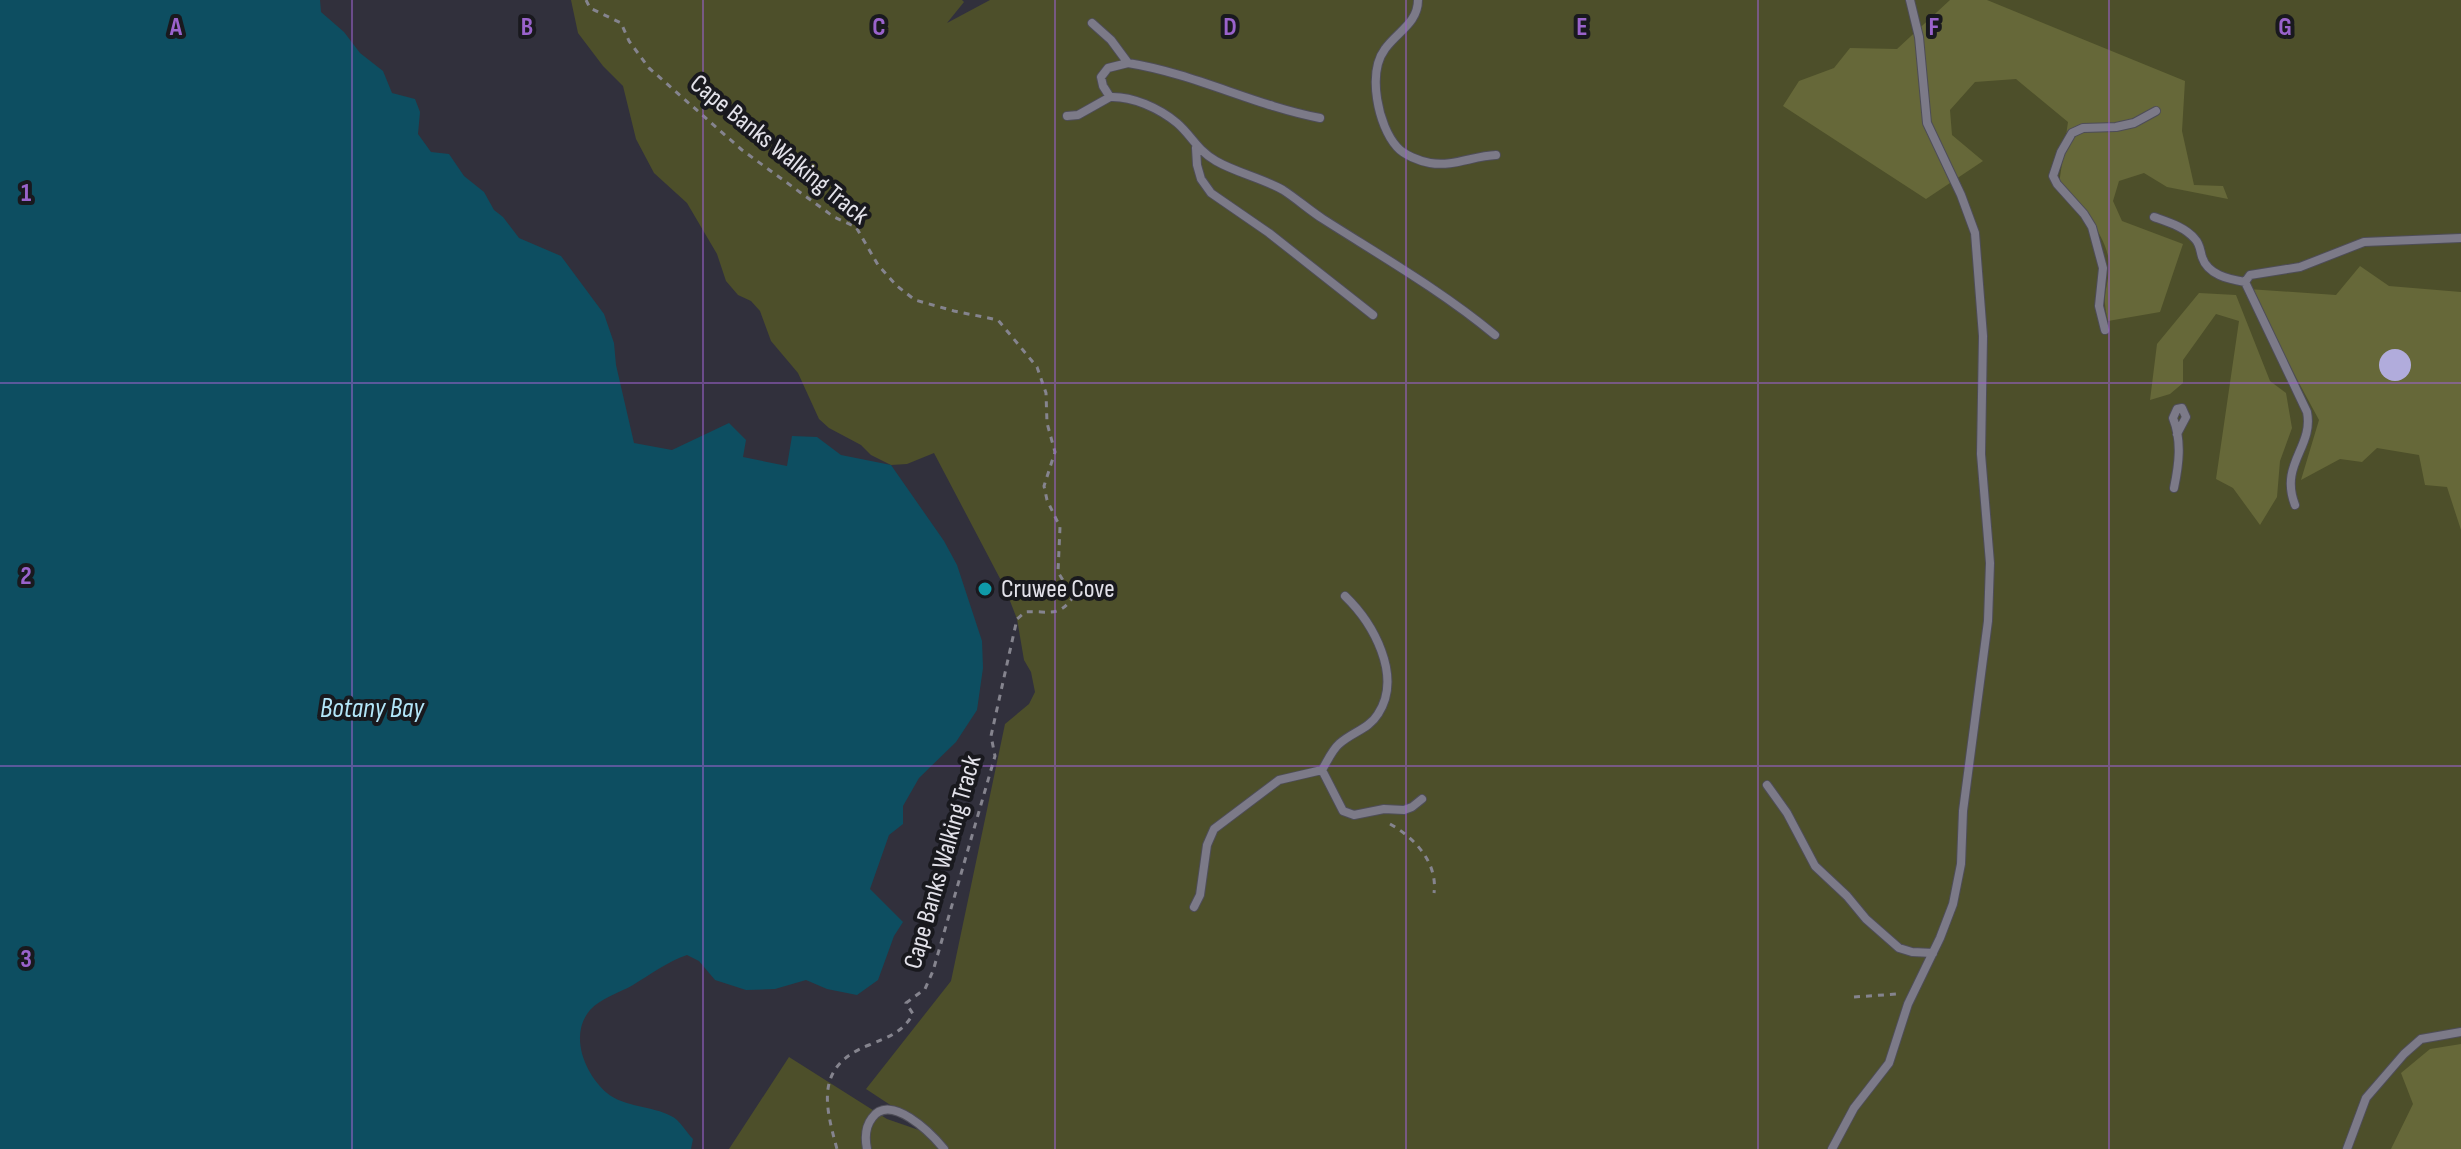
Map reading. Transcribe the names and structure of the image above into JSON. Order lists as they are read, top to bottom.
{
  "streets": {
    "path": ["Cape Banks Walking Track"]
  },
  "water": ["Botany Bay"],
  "places": ["Cruwee Cove"],
  "grid": {
    "columns": [
      "A",
      "B",
      "C",
      "D",
      "E",
      "F",
      "G"
    ],
    "rows": ["1", "2", "3"]
  }
}
